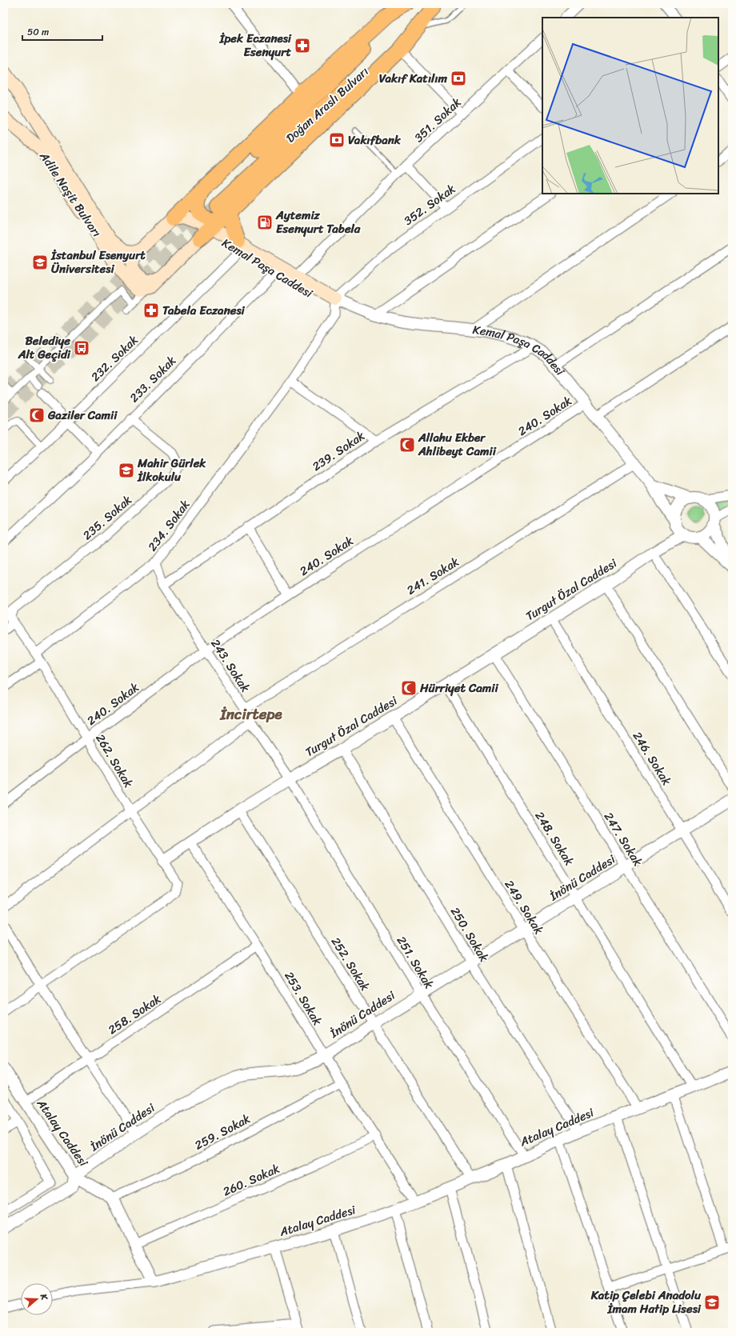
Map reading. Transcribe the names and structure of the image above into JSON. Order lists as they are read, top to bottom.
{
  "streets": {
    "main road": ["Doğan Araslı Bulvarı", "Adile Naşit Bulvarı", "Kemal Paşa Caddesi"],
    "street": [
      "351. Sokak",
      "352. Sokak",
      "232. Sokak",
      "233. Sokak",
      "240. Sokak",
      "239. Sokak",
      "235. Sokak",
      "234. Sokak",
      "241. Sokak",
      "Turgut Özal Caddesi",
      "243. Sokak",
      "246. Sokak",
      "262. Sokak",
      "248. Sokak",
      "247. Sokak",
      "İnönü Caddesi",
      "249. Sokak",
      "250. Sokak",
      "251. Sokak",
      "252. Sokak",
      "253. Sokak",
      "258. Sokak",
      "Atalay Caddesi",
      "259. Sokak",
      "260. Sokak"
    ]
  },
  "crossings": [
    ["351. Sokak", "Kemal Paşa Caddesi"],
    ["352. Sokak", "Kemal Paşa Caddesi"],
    ["352. Sokak", "234. Sokak"],
    ["Kemal Paşa Caddesi", "232. Sokak"],
    ["Kemal Paşa Caddesi", "233. Sokak"],
    ["Kemal Paşa Caddesi", "240. Sokak"],
    ["Kemal Paşa Caddesi", "239. Sokak"],
    ["Kemal Paşa Caddesi", "234. Sokak"],
    ["Kemal Paşa Caddesi", "241. Sokak"],
    ["Kemal Paşa Caddesi", "Turgut Özal Caddesi"],
    ["233. Sokak", "235. Sokak"],
    ["240. Sokak", "243. Sokak"],
    ["240. Sokak", "262. Sokak"],
    ["239. Sokak", "243. Sokak"],
    ["235. Sokak", "262. Sokak"],
    ["234. Sokak", "243. Sokak"],
    ["234. Sokak", "262. Sokak"],
    ["241. Sokak", "243. Sokak"],
    ["Turgut Özal Caddesi", "243. Sokak"],
    ["Turgut Özal Caddesi", "246. Sokak"],
    ["Turgut Özal Caddesi", "262. Sokak"],
    ["Turgut Özal Caddesi", "248. Sokak"],
    ["Turgut Özal Caddesi", "247. Sokak"],
    ["Turgut Özal Caddesi", "249. Sokak"],
    ["Turgut Özal Caddesi", "250. Sokak"],
    ["Turgut Özal Caddesi", "251. Sokak"],
    ["Turgut Özal Caddesi", "252. Sokak"],
    ["Turgut Özal Caddesi", "253. Sokak"],
    ["243. Sokak", "251. Sokak"],
    ["246. Sokak", "İnönü Caddesi"],
    ["248. Sokak", "İnönü Caddesi"],
    ["248. Sokak", "Atalay Caddesi"],
    ["247. Sokak", "İnönü Caddesi"],
    ["İnönü Caddesi", "249. Sokak"],
    ["İnönü Caddesi", "250. Sokak"],
    ["İnönü Caddesi", "251. Sokak"],
    ["İnönü Caddesi", "252. Sokak"],
    ["İnönü Caddesi", "253. Sokak"],
    ["İnönü Caddesi", "Atalay Caddesi"],
    ["249. Sokak", "Atalay Caddesi"],
    ["250. Sokak", "Atalay Caddesi"],
    ["251. Sokak", "Atalay Caddesi"],
    ["252. Sokak", "Atalay Caddesi"],
    ["253. Sokak", "258. Sokak"],
    ["253. Sokak", "Atalay Caddesi"],
    ["253. Sokak", "259. Sokak"],
    ["253. Sokak", "260. Sokak"],
    ["258. Sokak", "Atalay Caddesi"],
    ["Atalay Caddesi", "259. Sokak"]
  ],
  "districts": ["İncirtepe"],
  "places": {
    "pharmacy": ["İpek Eczanesi Esenyurt", "Tabela Eczanesi"],
    "bank": ["Vakıf Katılım", "Vakıfbank"],
    "fuel station": ["Aytemiz Esenyurt Tabela"],
    "school or university": ["İstanbul Esenyurt Üniversitesi", "Mahir Gürlek İlkokulu", "Katip Çelebi Anadolu İmam Hatip Lisesi"],
    "bus stop": ["Belediye Alt Geçidi"],
    "mosque": ["Gaziler Camii", "Allahu Ekber Ahlibeyt Camii", "Hürriyet Camii"]
  },
  "scale_bar": "50 m",
  "north": "right"
}
